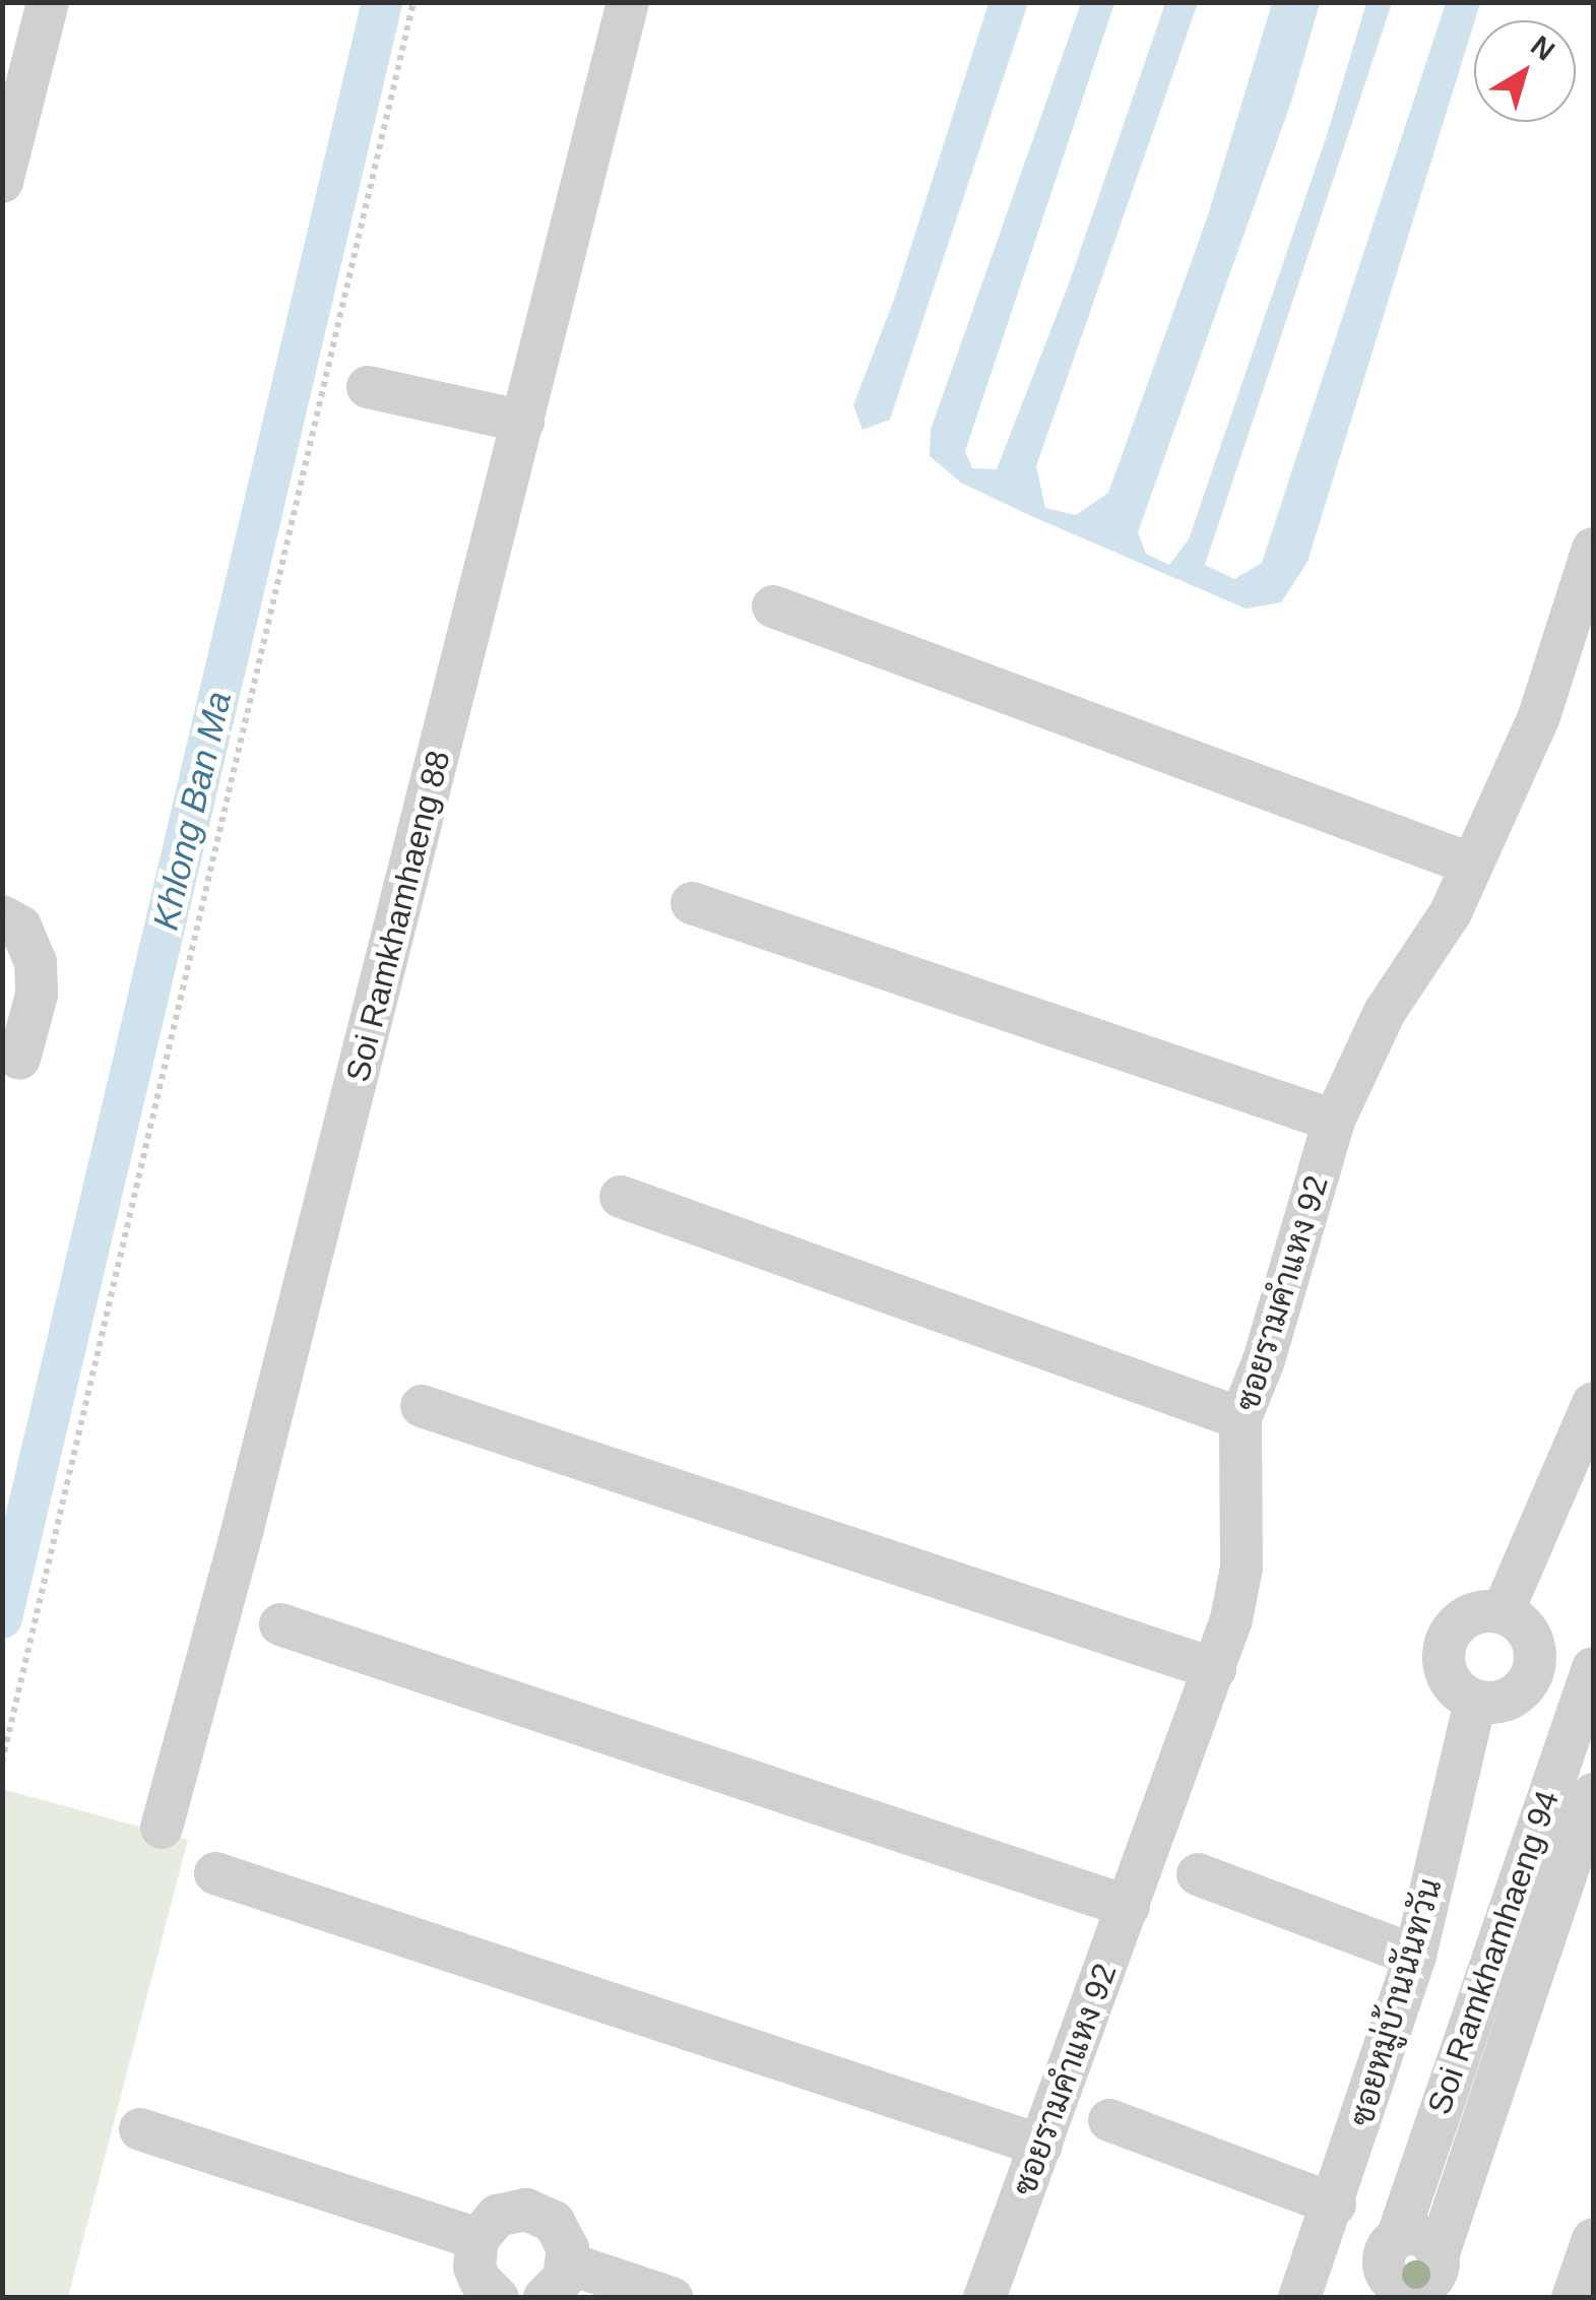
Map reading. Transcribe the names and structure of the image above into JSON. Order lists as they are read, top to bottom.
{
  "streets": {
    "street": [
      "Soi Ramkhamhaeng 88",
      "ซอยรามคําแหง 92",
      "Soi Ramkhamhaeng 94",
      "ซอยหมู่บ้านนันทวัน"
    ]
  },
  "water": ["Khlong Ban Ma"],
  "north": "top right"
}
